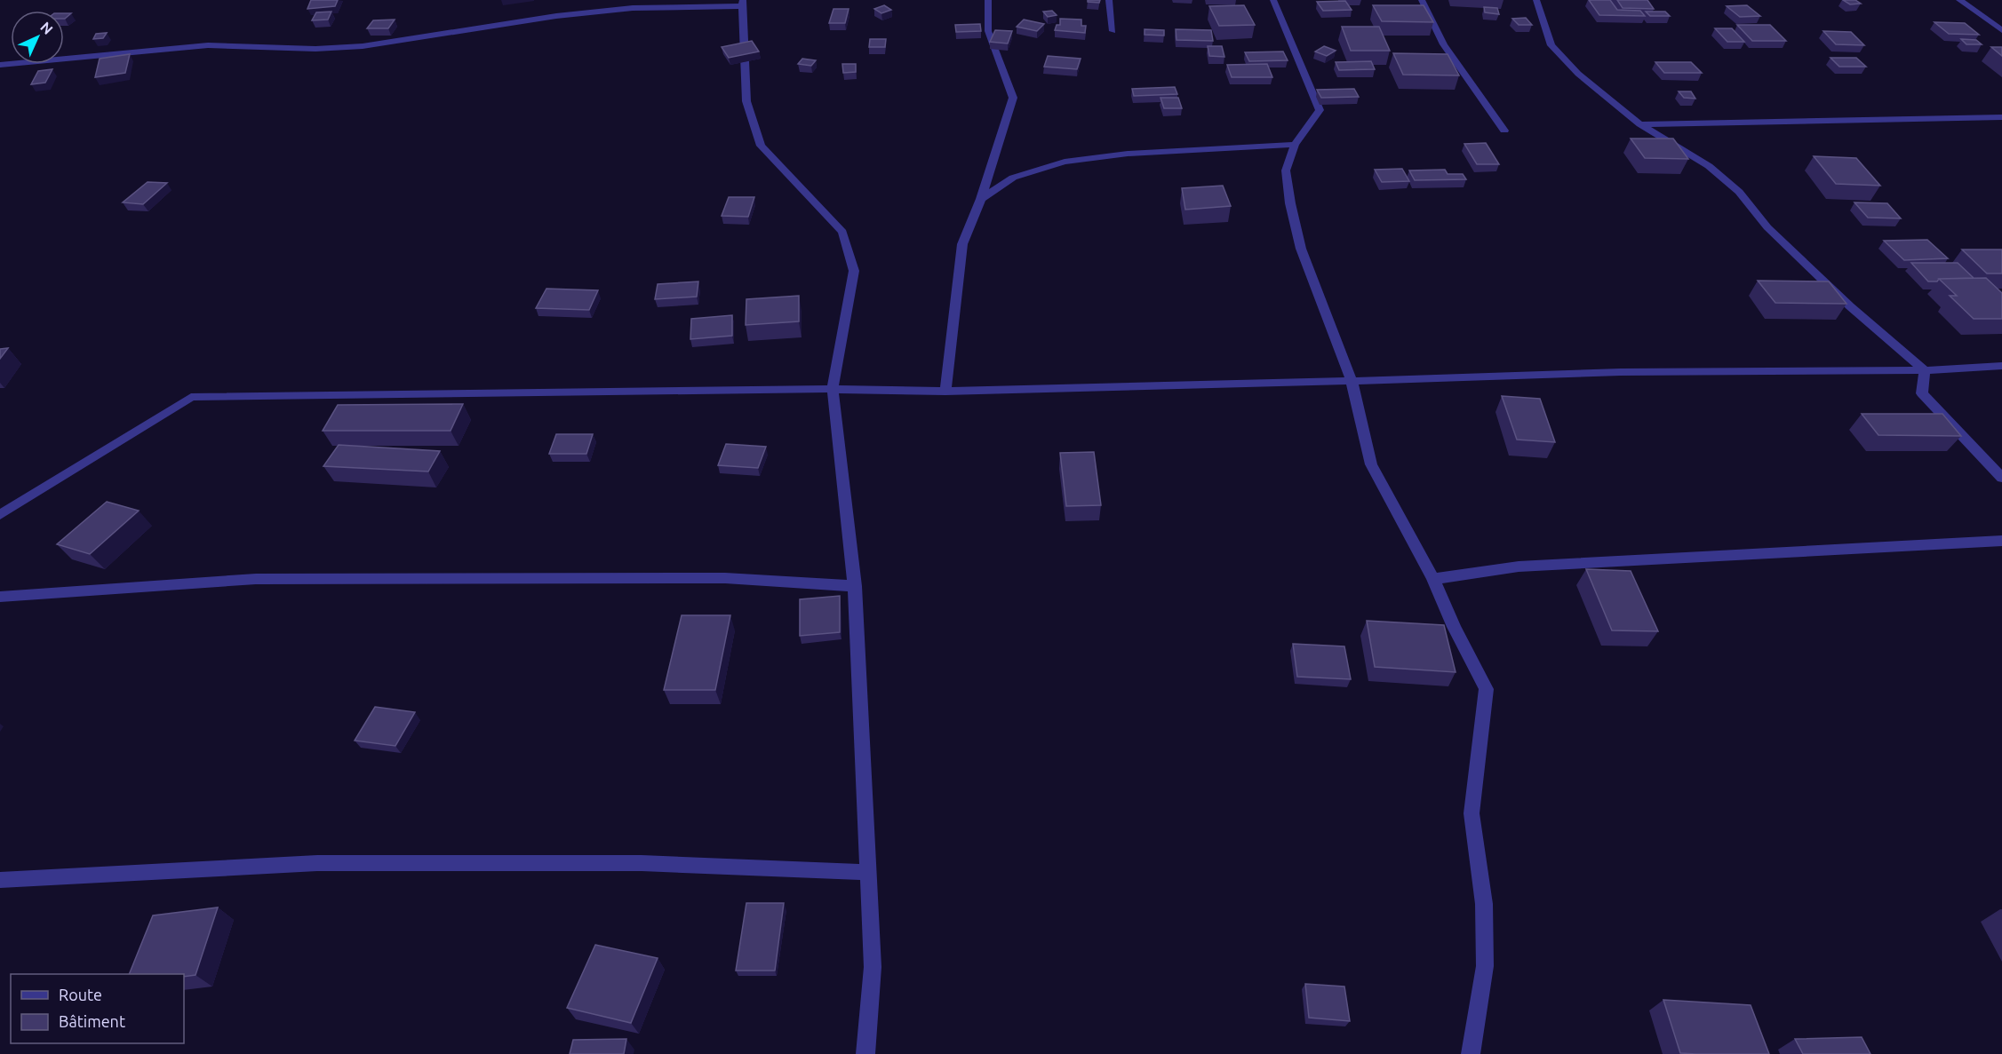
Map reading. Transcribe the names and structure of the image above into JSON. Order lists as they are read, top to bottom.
{
  "legend": ["Route", "Bâtiment"],
  "north": "top right"
}
